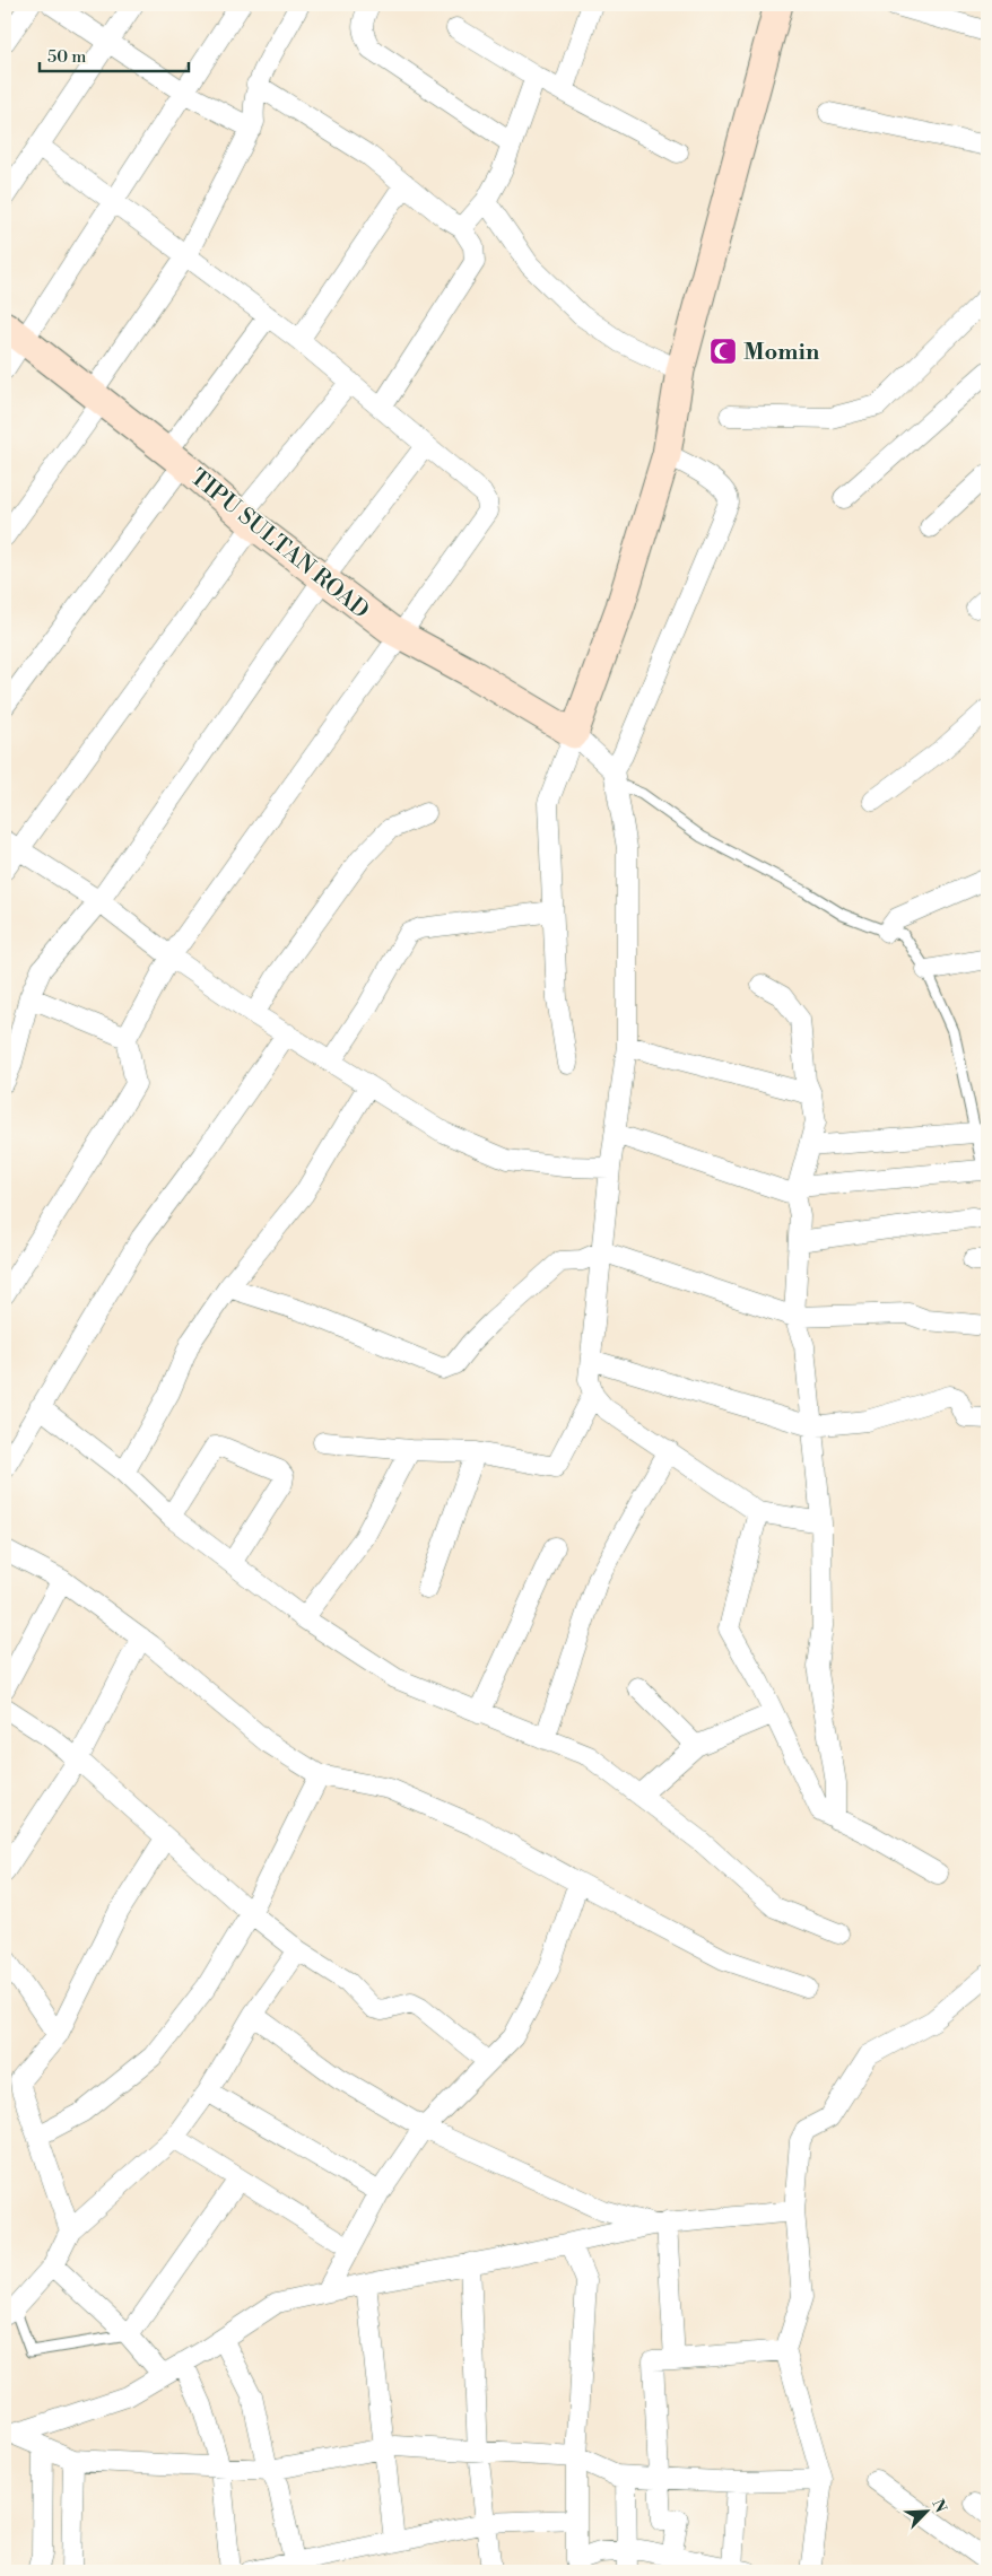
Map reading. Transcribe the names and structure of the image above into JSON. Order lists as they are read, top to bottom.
{
  "streets": {
    "main road": ["TIPU SULTAN ROAD"]
  },
  "places": {
    "mosque": ["Momin"]
  },
  "scale_bar": "50 m",
  "north": "top right"
}
